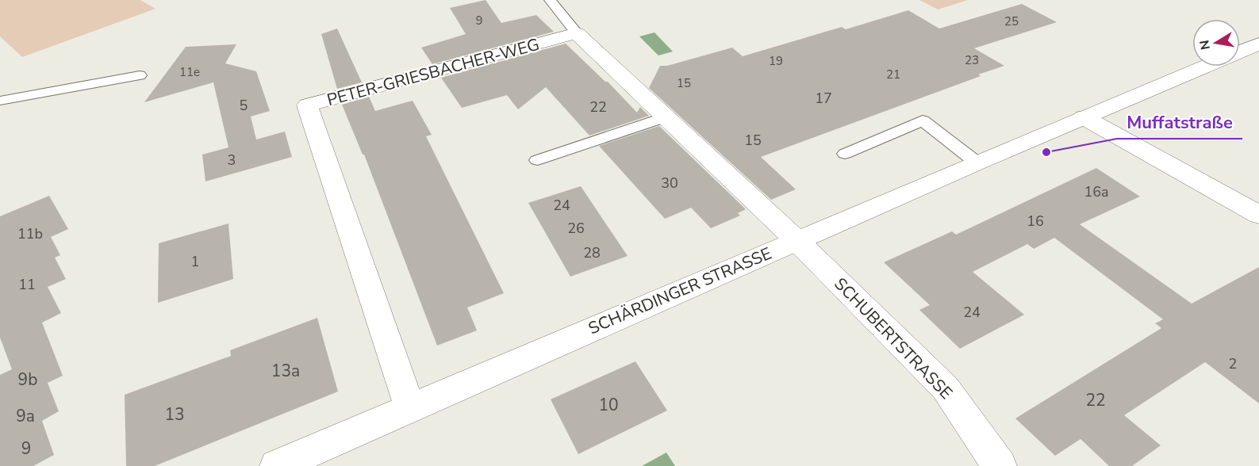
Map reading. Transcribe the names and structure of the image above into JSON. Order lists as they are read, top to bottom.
{
  "streets": {
    "street": ["PETER-GRIESBACHER-WEG", "SCHÄRDINGER STRASSE", "SCHUBERTSTRASSE"]
  },
  "crossings": [
    ["PETER-GRIESBACHER-WEG", "SCHÄRDINGER STRASSE"],
    ["SCHÄRDINGER STRASSE", "SCHUBERTSTRASSE"]
  ],
  "places": ["Muffatstraße"],
  "house_numbers": [
    "9",
    "25",
    "23",
    "19",
    "11e",
    "21",
    "15",
    "17",
    "5",
    "22",
    "15",
    "3",
    "30",
    "16a",
    "24",
    "16",
    "26",
    "11b",
    "28",
    "1",
    "11",
    "24",
    "2",
    "13a",
    "9b",
    "22",
    "10",
    "13",
    "9a",
    "9"
  ],
  "north": "left"
}
